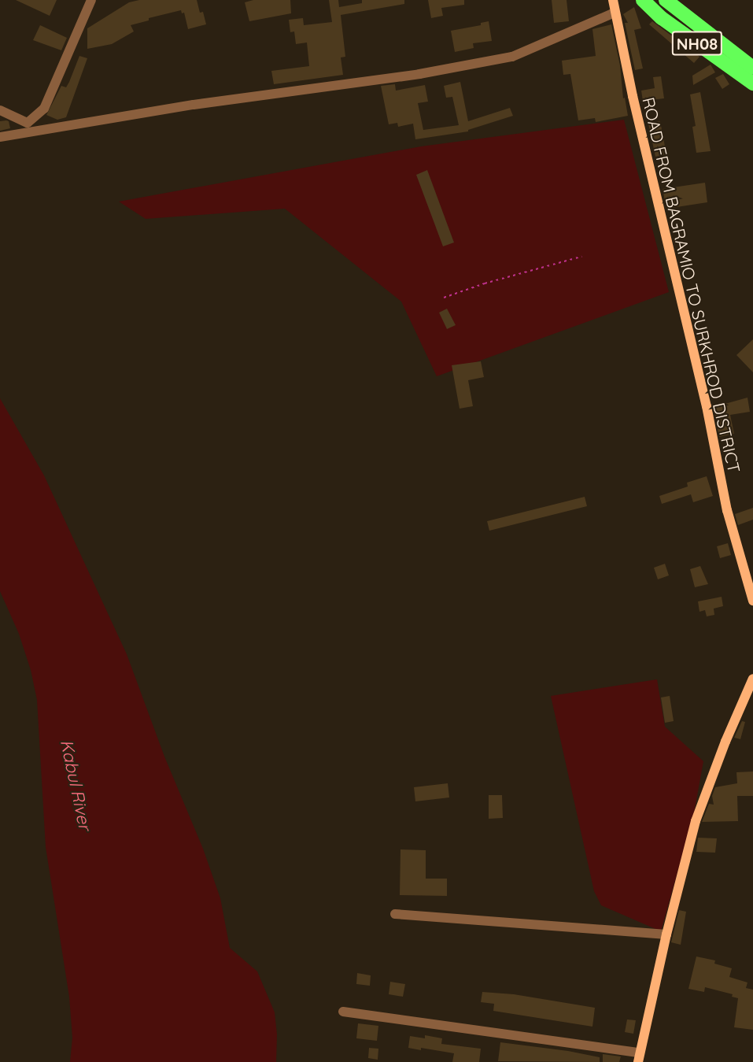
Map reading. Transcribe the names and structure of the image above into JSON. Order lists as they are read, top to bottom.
{
  "streets": {
    "highway": ["NH08"],
    "street": ["ROAD FROM BAGRAMIO TO SURKHROD DISTRICT"]
  },
  "water": ["Kabul River"]
}
